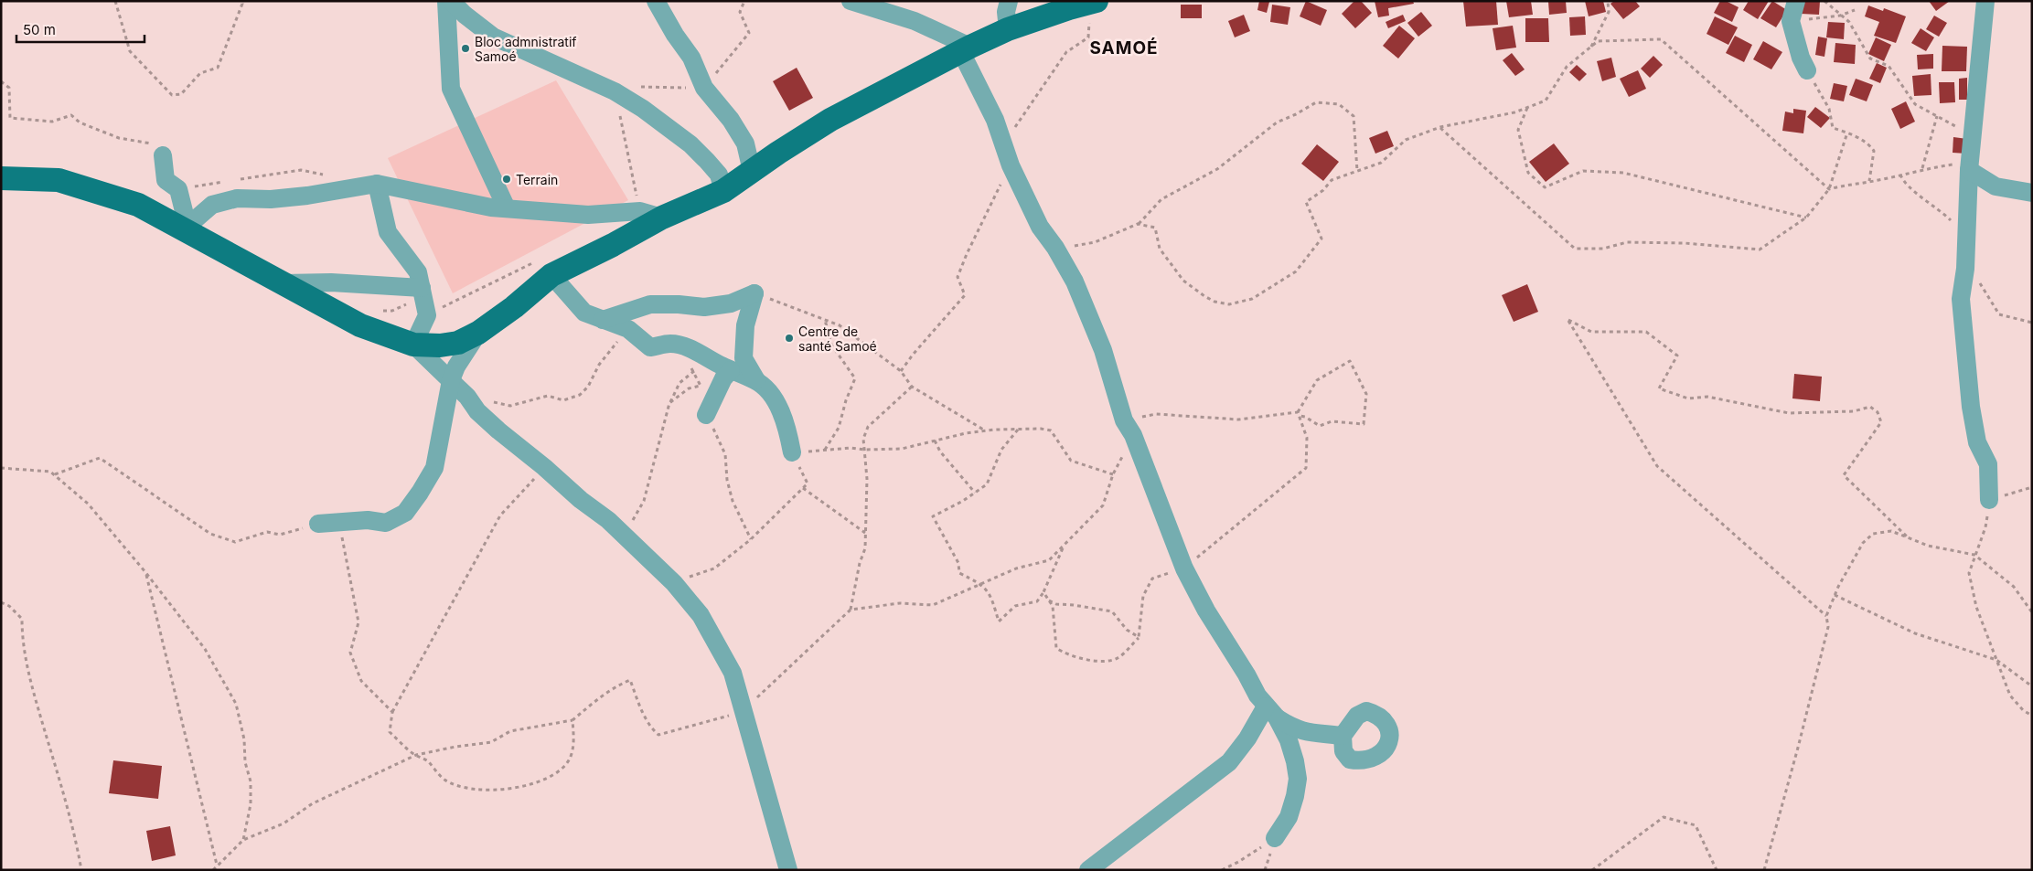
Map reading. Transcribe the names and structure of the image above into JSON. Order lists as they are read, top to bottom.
{
  "districts": ["SAMOÉ"],
  "places": ["Bloc admnistratif Samoé", "Terrain", "Centre de santé Samoé"],
  "scale_bar": "50 m"
}
